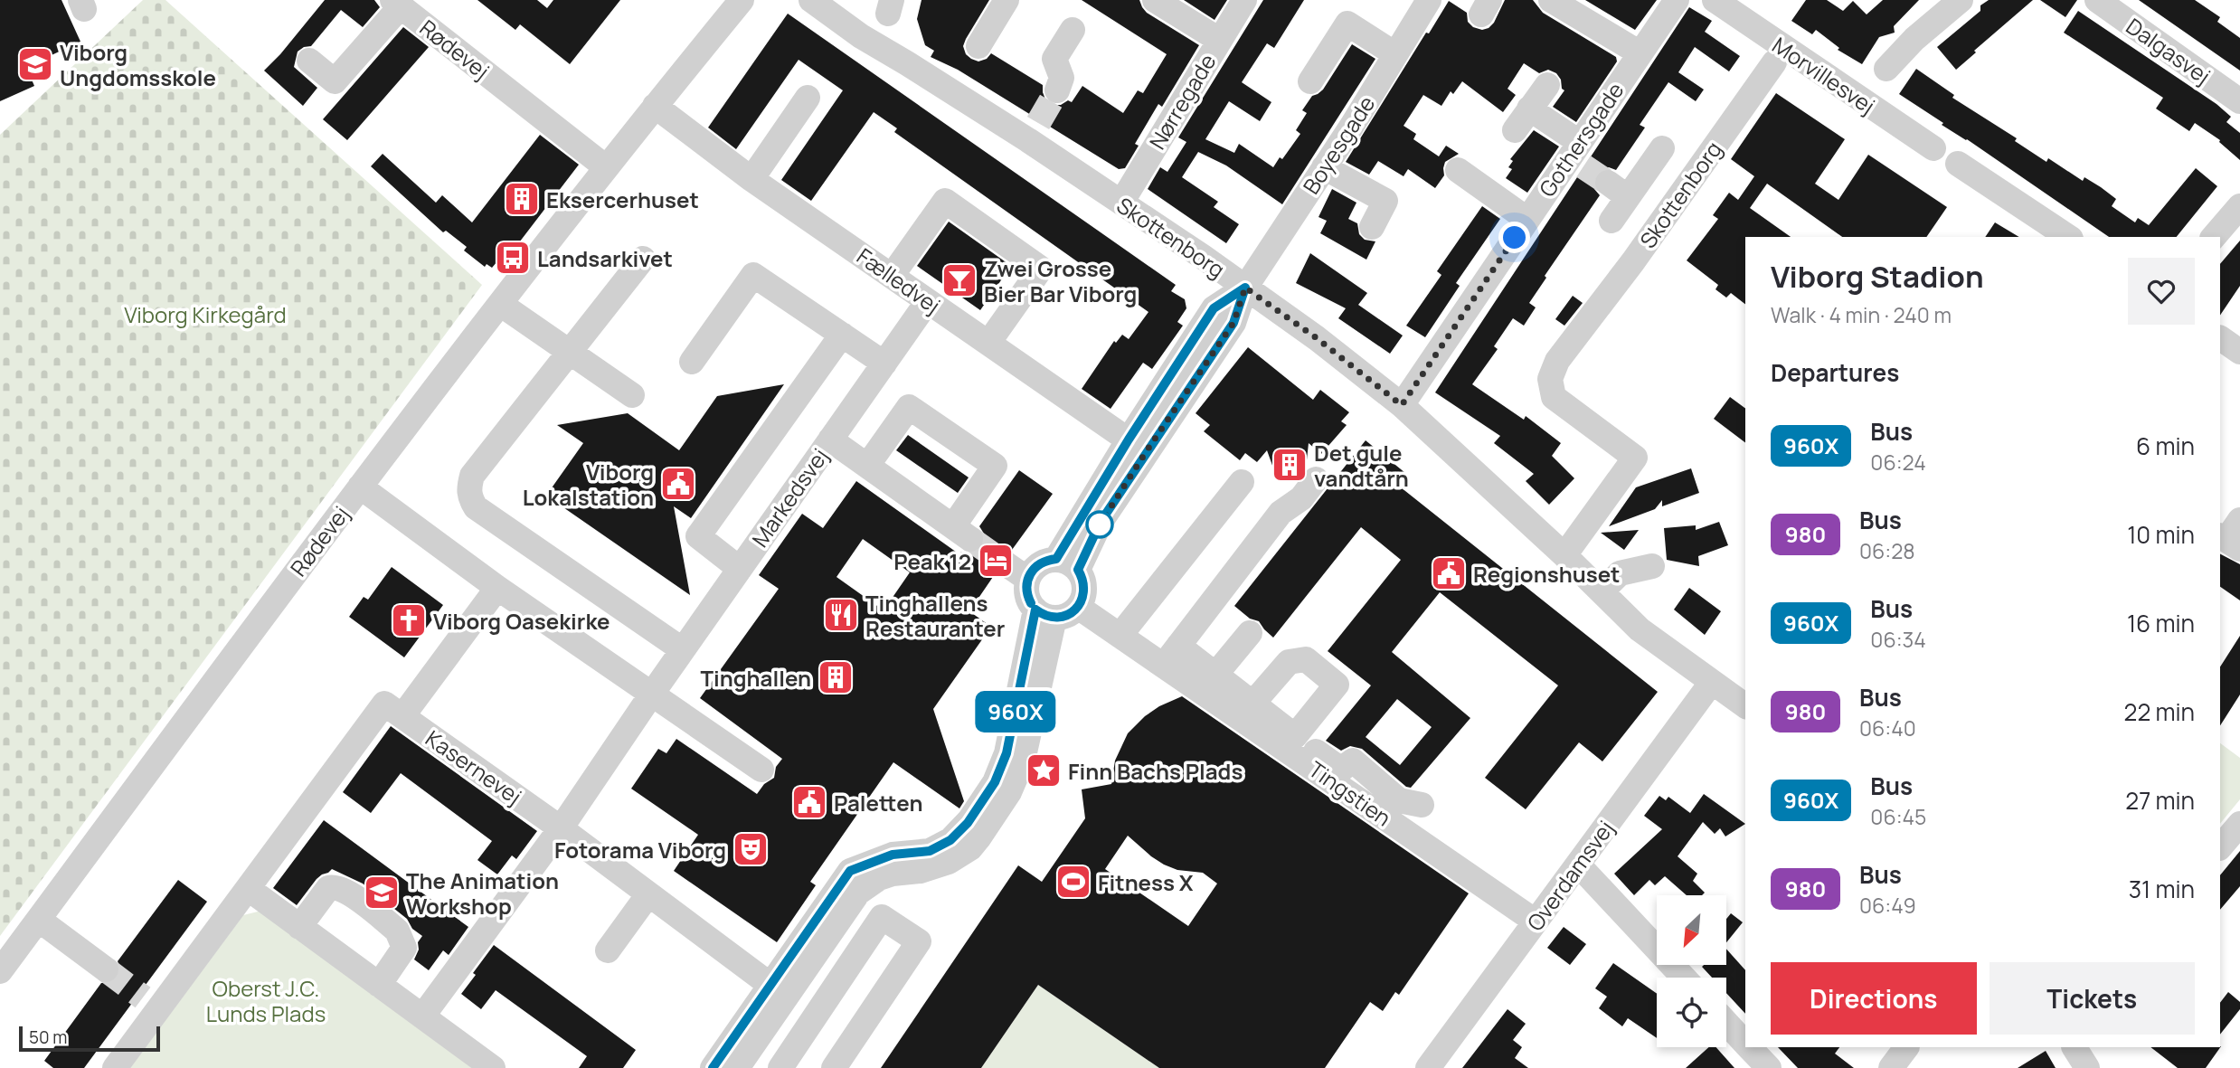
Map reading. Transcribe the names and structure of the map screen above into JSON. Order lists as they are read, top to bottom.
{
  "streets": {
    "street": [
      "Rødevej",
      "Dalgasvej",
      "Morvillesvej",
      "Nørregade",
      "Gothersgade",
      "Boyesgade",
      "Skottenborg",
      "Fælledvej",
      "Markedsvej",
      "Kasernevej",
      "Tingstien",
      "Overdamsvej"
    ]
  },
  "crossings": [
    ["Rødevej", "Fælledvej"],
    ["Nørregade", "Skottenborg"],
    ["Gothersgade", "Skottenborg"],
    ["Boyesgade", "Skottenborg"],
    ["Boyesgade", "Fælledvej"],
    ["Skottenborg", "Overdamsvej"],
    ["Fælledvej", "Markedsvej"],
    ["Markedsvej", "Kasernevej"],
    ["Tingstien", "Overdamsvej"]
  ],
  "parks": ["Viborg Kirkegård", "Oberst J.C. Lunds Plads"],
  "places": {
    "school or university": ["Viborg Ungdomsskole", "The Animation Workshop"],
    "building": ["Eksercerhuset", "Det gule vandtårn", "Tinghallen"],
    "bus stop": ["Landsarkivet"],
    "bar": ["Zwei Grosse Bier Bar Viborg"],
    "public building": ["Viborg Lokalstation", "Regionshuset", "Paletten"],
    "hotel": ["Peak 12"],
    "restaurant": ["Tinghallens Restauranter"],
    "church": ["Viborg Oasekirke"],
    "place": ["Finn Bachs Plads"],
    "theatre": ["Fotorama Viborg"],
    "sports": ["Fitness X"]
  },
  "lines": ["bus line 960X"],
  "scale_bar": "50 m",
  "north": "bottom left",
  "page": {
    "on_map": "960X",
    "heading": [
      ["Viborg Stadion", "Walk · 4 min · 240 m"],
      "Departures"
    ],
    "list": [
      {
        "mark": "960X",
        "name": "Bus",
        "note": "06:24",
        "value": "6 min"
      },
      {
        "mark": "980",
        "name": "Bus",
        "note": "06:28",
        "value": "10 min"
      },
      {
        "mark": "960X",
        "name": "Bus",
        "note": "06:34",
        "value": "16 min"
      },
      {
        "mark": "980",
        "name": "Bus",
        "note": "06:40",
        "value": "22 min"
      },
      {
        "mark": "960X",
        "name": "Bus",
        "note": "06:45",
        "value": "27 min"
      },
      {
        "mark": "980",
        "name": "Bus",
        "note": "06:49",
        "value": "31 min"
      }
    ],
    "buttons": ["Directions", "Tickets"],
    "scale": "50 m"
  }
}
